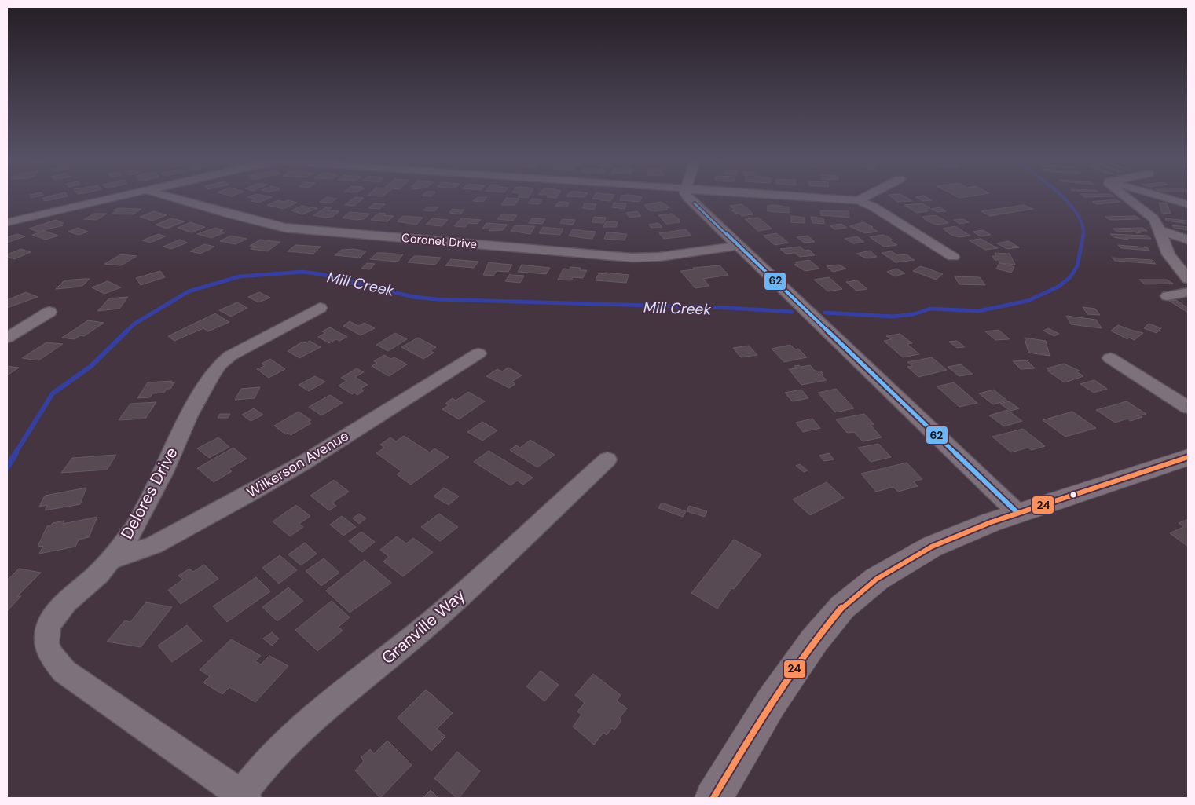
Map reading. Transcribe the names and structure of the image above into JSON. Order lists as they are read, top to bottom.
{
  "streets": {
    "street": [
      "Coronet Drive",
      "Wilkerson Avenue",
      "Delores Drive",
      "Granville Way"
    ]
  },
  "crossings": [
    ["Wilkerson Avenue", "Delores Drive"],
    ["Delores Drive", "Granville Way"]
  ],
  "water": ["Mill Creek"],
  "lines": ["transit line 62", "transit line 24"]
}
